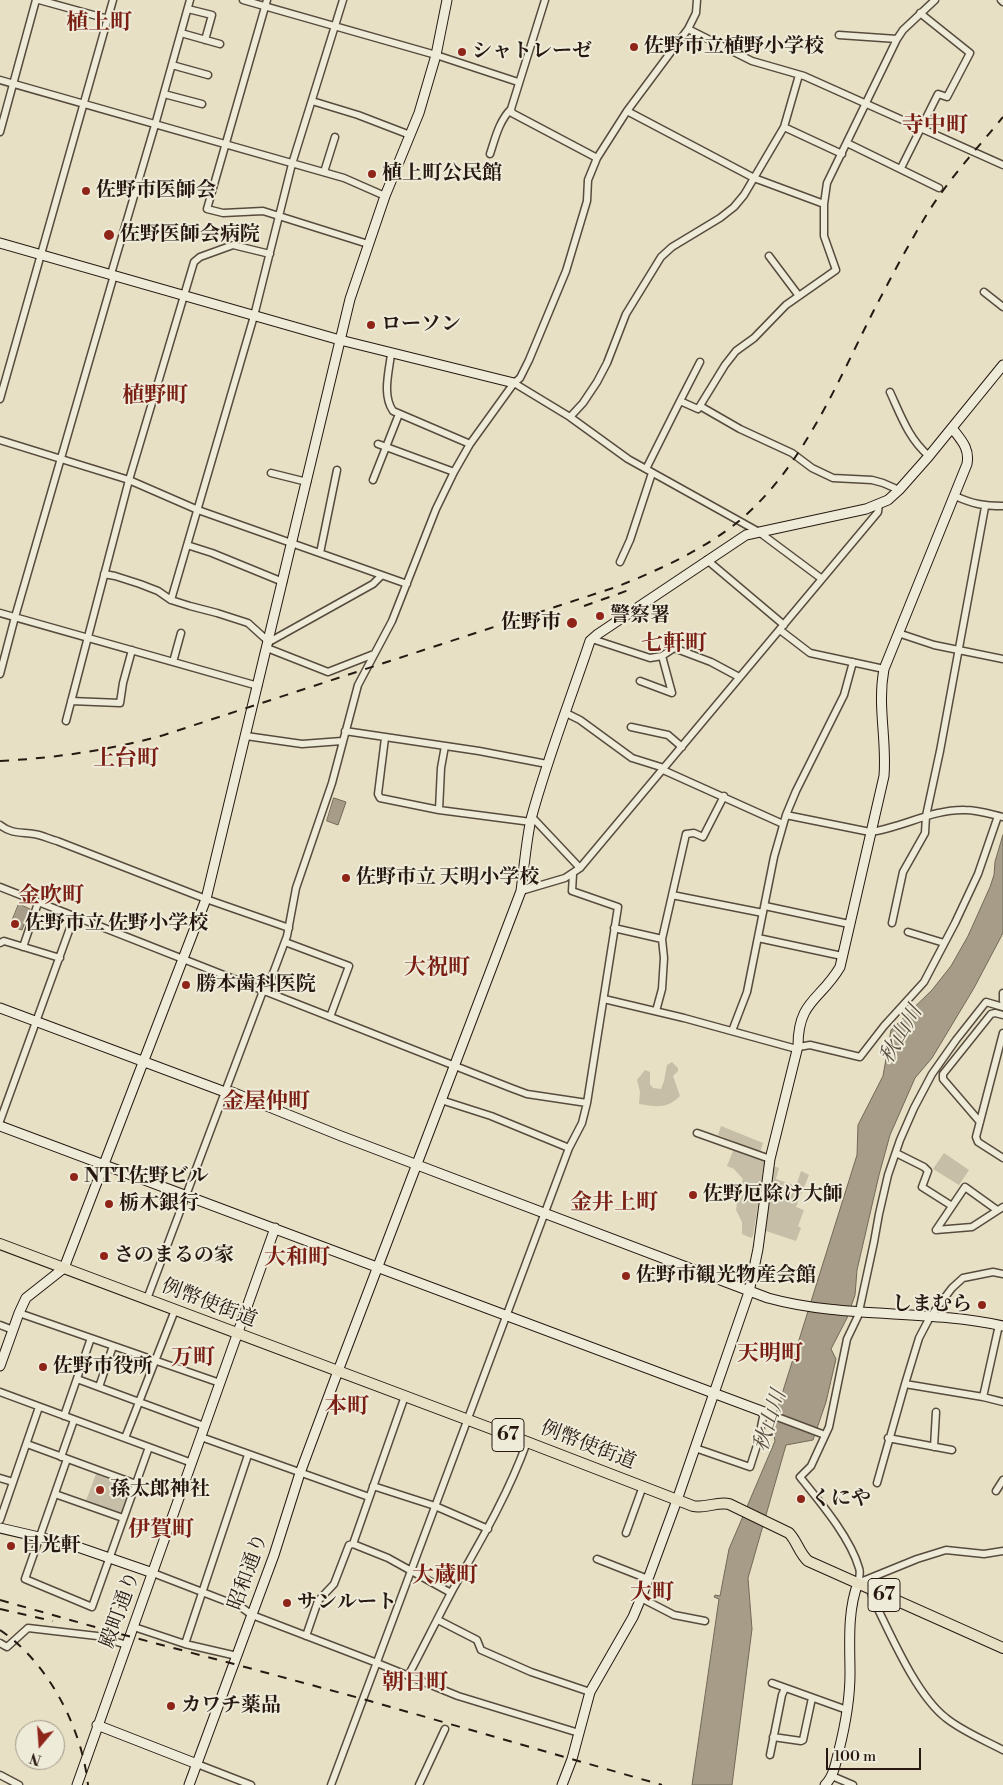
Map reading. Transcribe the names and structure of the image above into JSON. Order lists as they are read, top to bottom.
{
  "streets": {
    "main road": ["例幣使街道", "67"],
    "street": ["昭和通り", "殿町通り"]
  },
  "crossings": [
    ["例幣使街道", "昭和通り"],
    ["例幣使街道", "殿町通り"]
  ],
  "districts": [
    "植上町",
    "寺中町",
    "植野町",
    "七軒町",
    "上台町",
    "金吹町",
    "大祝町",
    "金屋仲町",
    "金井上町",
    "大和町",
    "天明町",
    "万町",
    "本町",
    "伊賀町",
    "大蔵町",
    "大町",
    "朝日町"
  ],
  "water": ["秋山川"],
  "places": [
    "佐野市立植野小学校",
    "シャトレーゼ",
    "植上町公民館",
    "佐野市医師会",
    "佐野医師会病院",
    "ローソン",
    "警察署",
    "佐野市",
    "佐野市立 天明小学校",
    "佐野市立 佐野小学校",
    "勝本歯科医院",
    "NTT佐野ビル",
    "佐野厄除け大師",
    "栃木銀行",
    "さのまるの家",
    "佐野市観光物産会館",
    "しまむら",
    "佐野市役所",
    "孫太郎神社",
    "くにや",
    "日光軒",
    "サンルート",
    "カワチ薬品"
  ],
  "scale_bar": "100 m",
  "north": "bottom"
}
